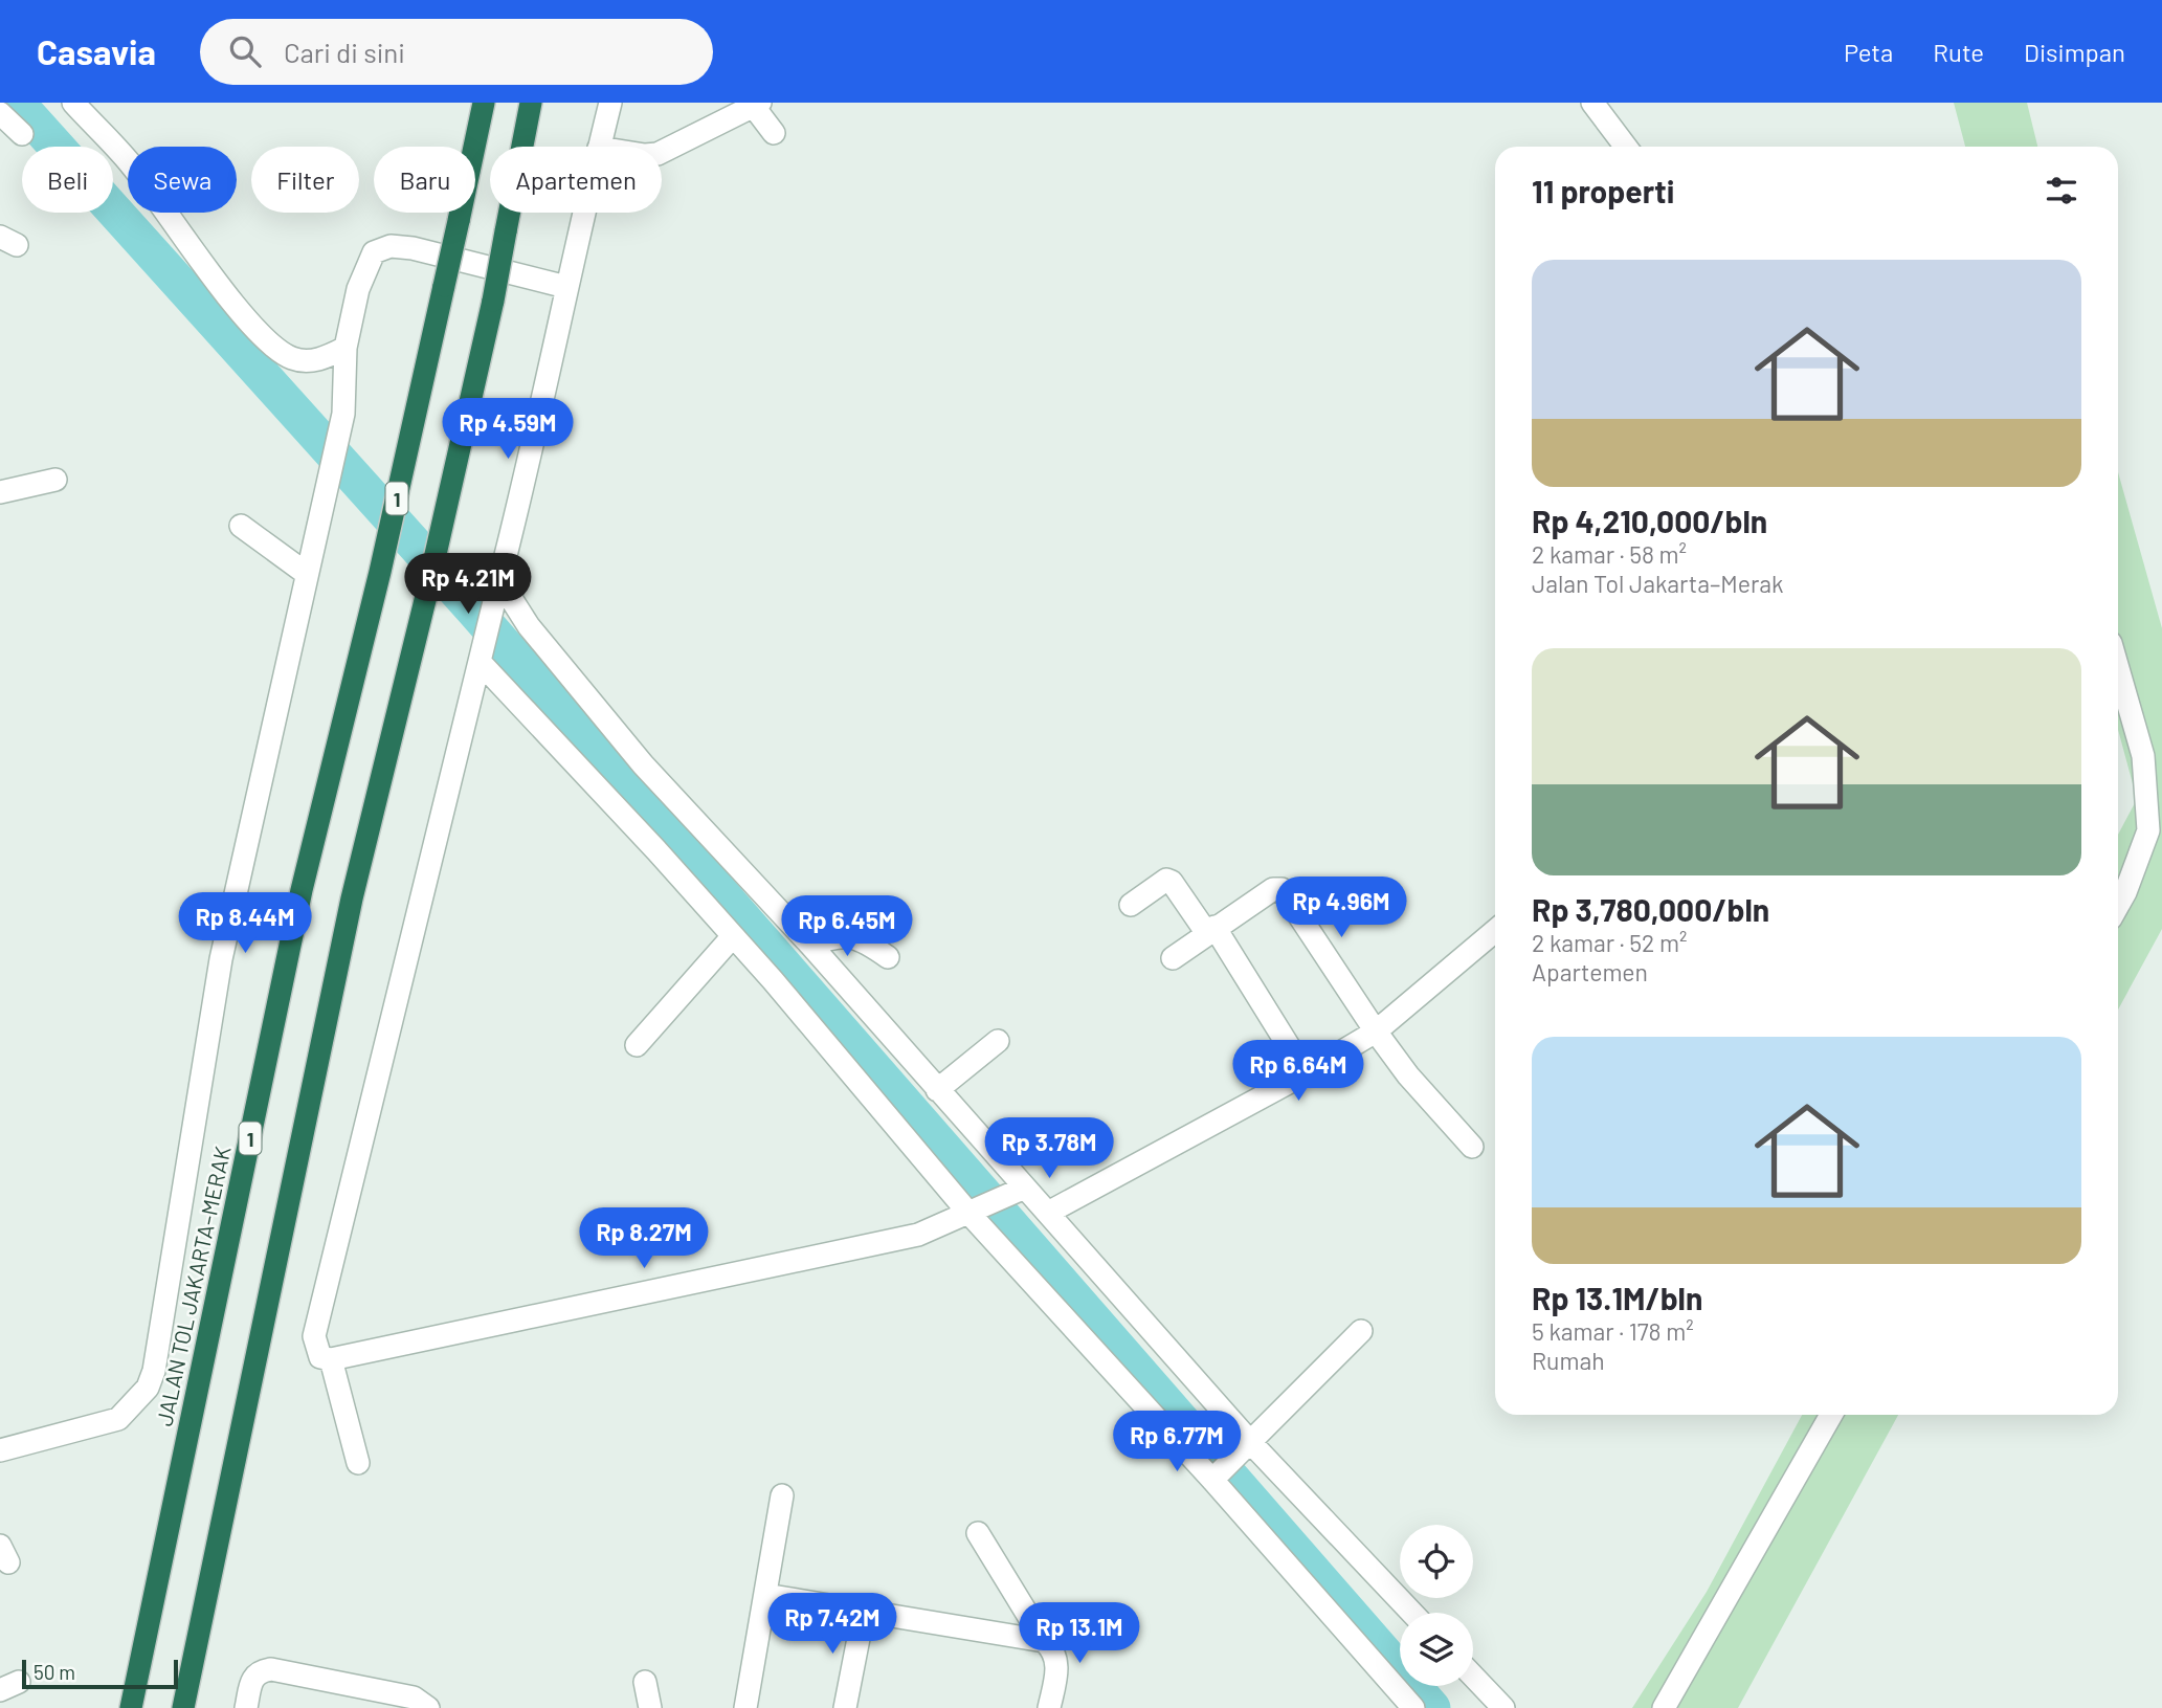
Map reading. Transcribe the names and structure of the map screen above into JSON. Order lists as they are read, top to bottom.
{
  "streets": {
    "highway": ["1", "JALAN TOL JAKARTA–MERAK"]
  },
  "scale_bar": "50 m",
  "page": {
    "header": "Casavia",
    "search": "Cari di sini",
    "nav": ["Peta", "Rute", "Disimpan"],
    "chip": [
      "Beli",
      "Sewa",
      "Filter",
      "Baru",
      "Apartemen"
    ],
    "heading": "11 properti",
    "list": [
      {
        "name": "Rp 4,210,000/bln",
        "note": "2 kamar · 58 m² · Jalan Tol Jakarta–Merak"
      },
      {
        "name": "Rp 3,780,000/bln",
        "note": "2 kamar · 52 m² · Apartemen"
      },
      {
        "name": "Rp 13.1M/bln",
        "note": "5 kamar · 178 m² · Rumah"
      }
    ],
    "price": [
      "Rp 4.59M",
      "Rp 4.21M",
      "Rp 4.96M",
      "Rp 8.44M",
      "Rp 6.45M",
      "Rp 6.64M",
      "Rp 3.78M",
      "Rp 8.27M",
      "Rp 6.77M",
      "Rp 7.42M",
      "Rp 13.1M"
    ],
    "scale": "50 m"
  }
}
